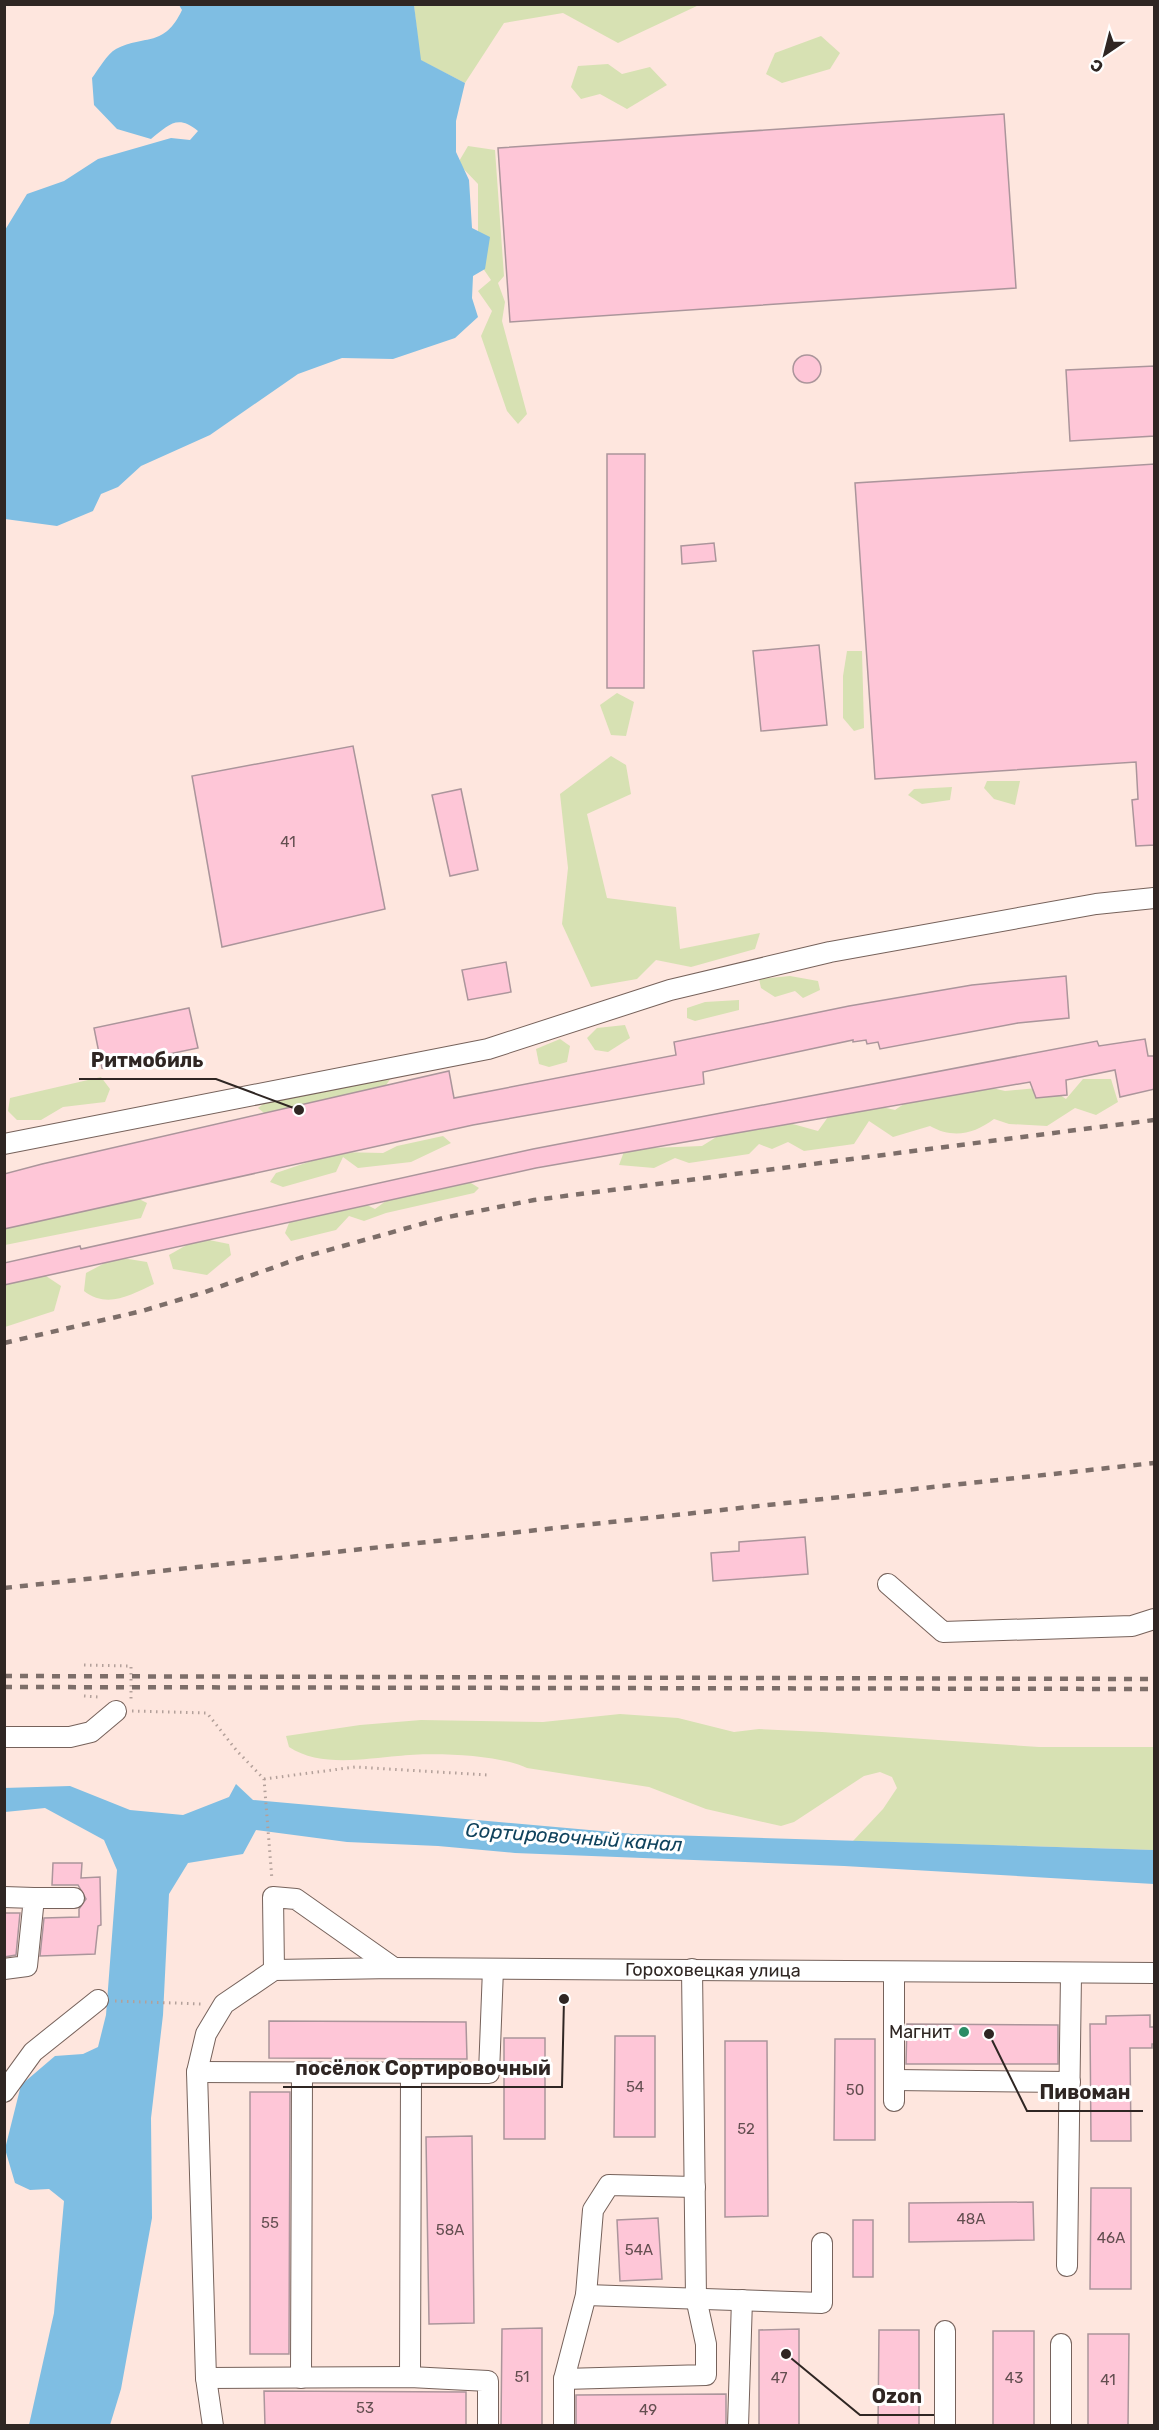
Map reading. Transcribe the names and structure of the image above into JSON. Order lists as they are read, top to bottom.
{
  "streets": {
    "street": ["Гороховецкая улица"]
  },
  "water": ["Сортировочный канал"],
  "places": [
    "Ритмобиль",
    "посёлок Сортировочный",
    "Магнит",
    "Пивоман",
    "Ozon"
  ],
  "house_numbers": [
    "41",
    "54",
    "50",
    "52",
    "48А",
    "55",
    "58А",
    "46А",
    "54А",
    "51",
    "47",
    "43",
    "41",
    "53",
    "49"
  ],
  "north": "bottom left"
}
